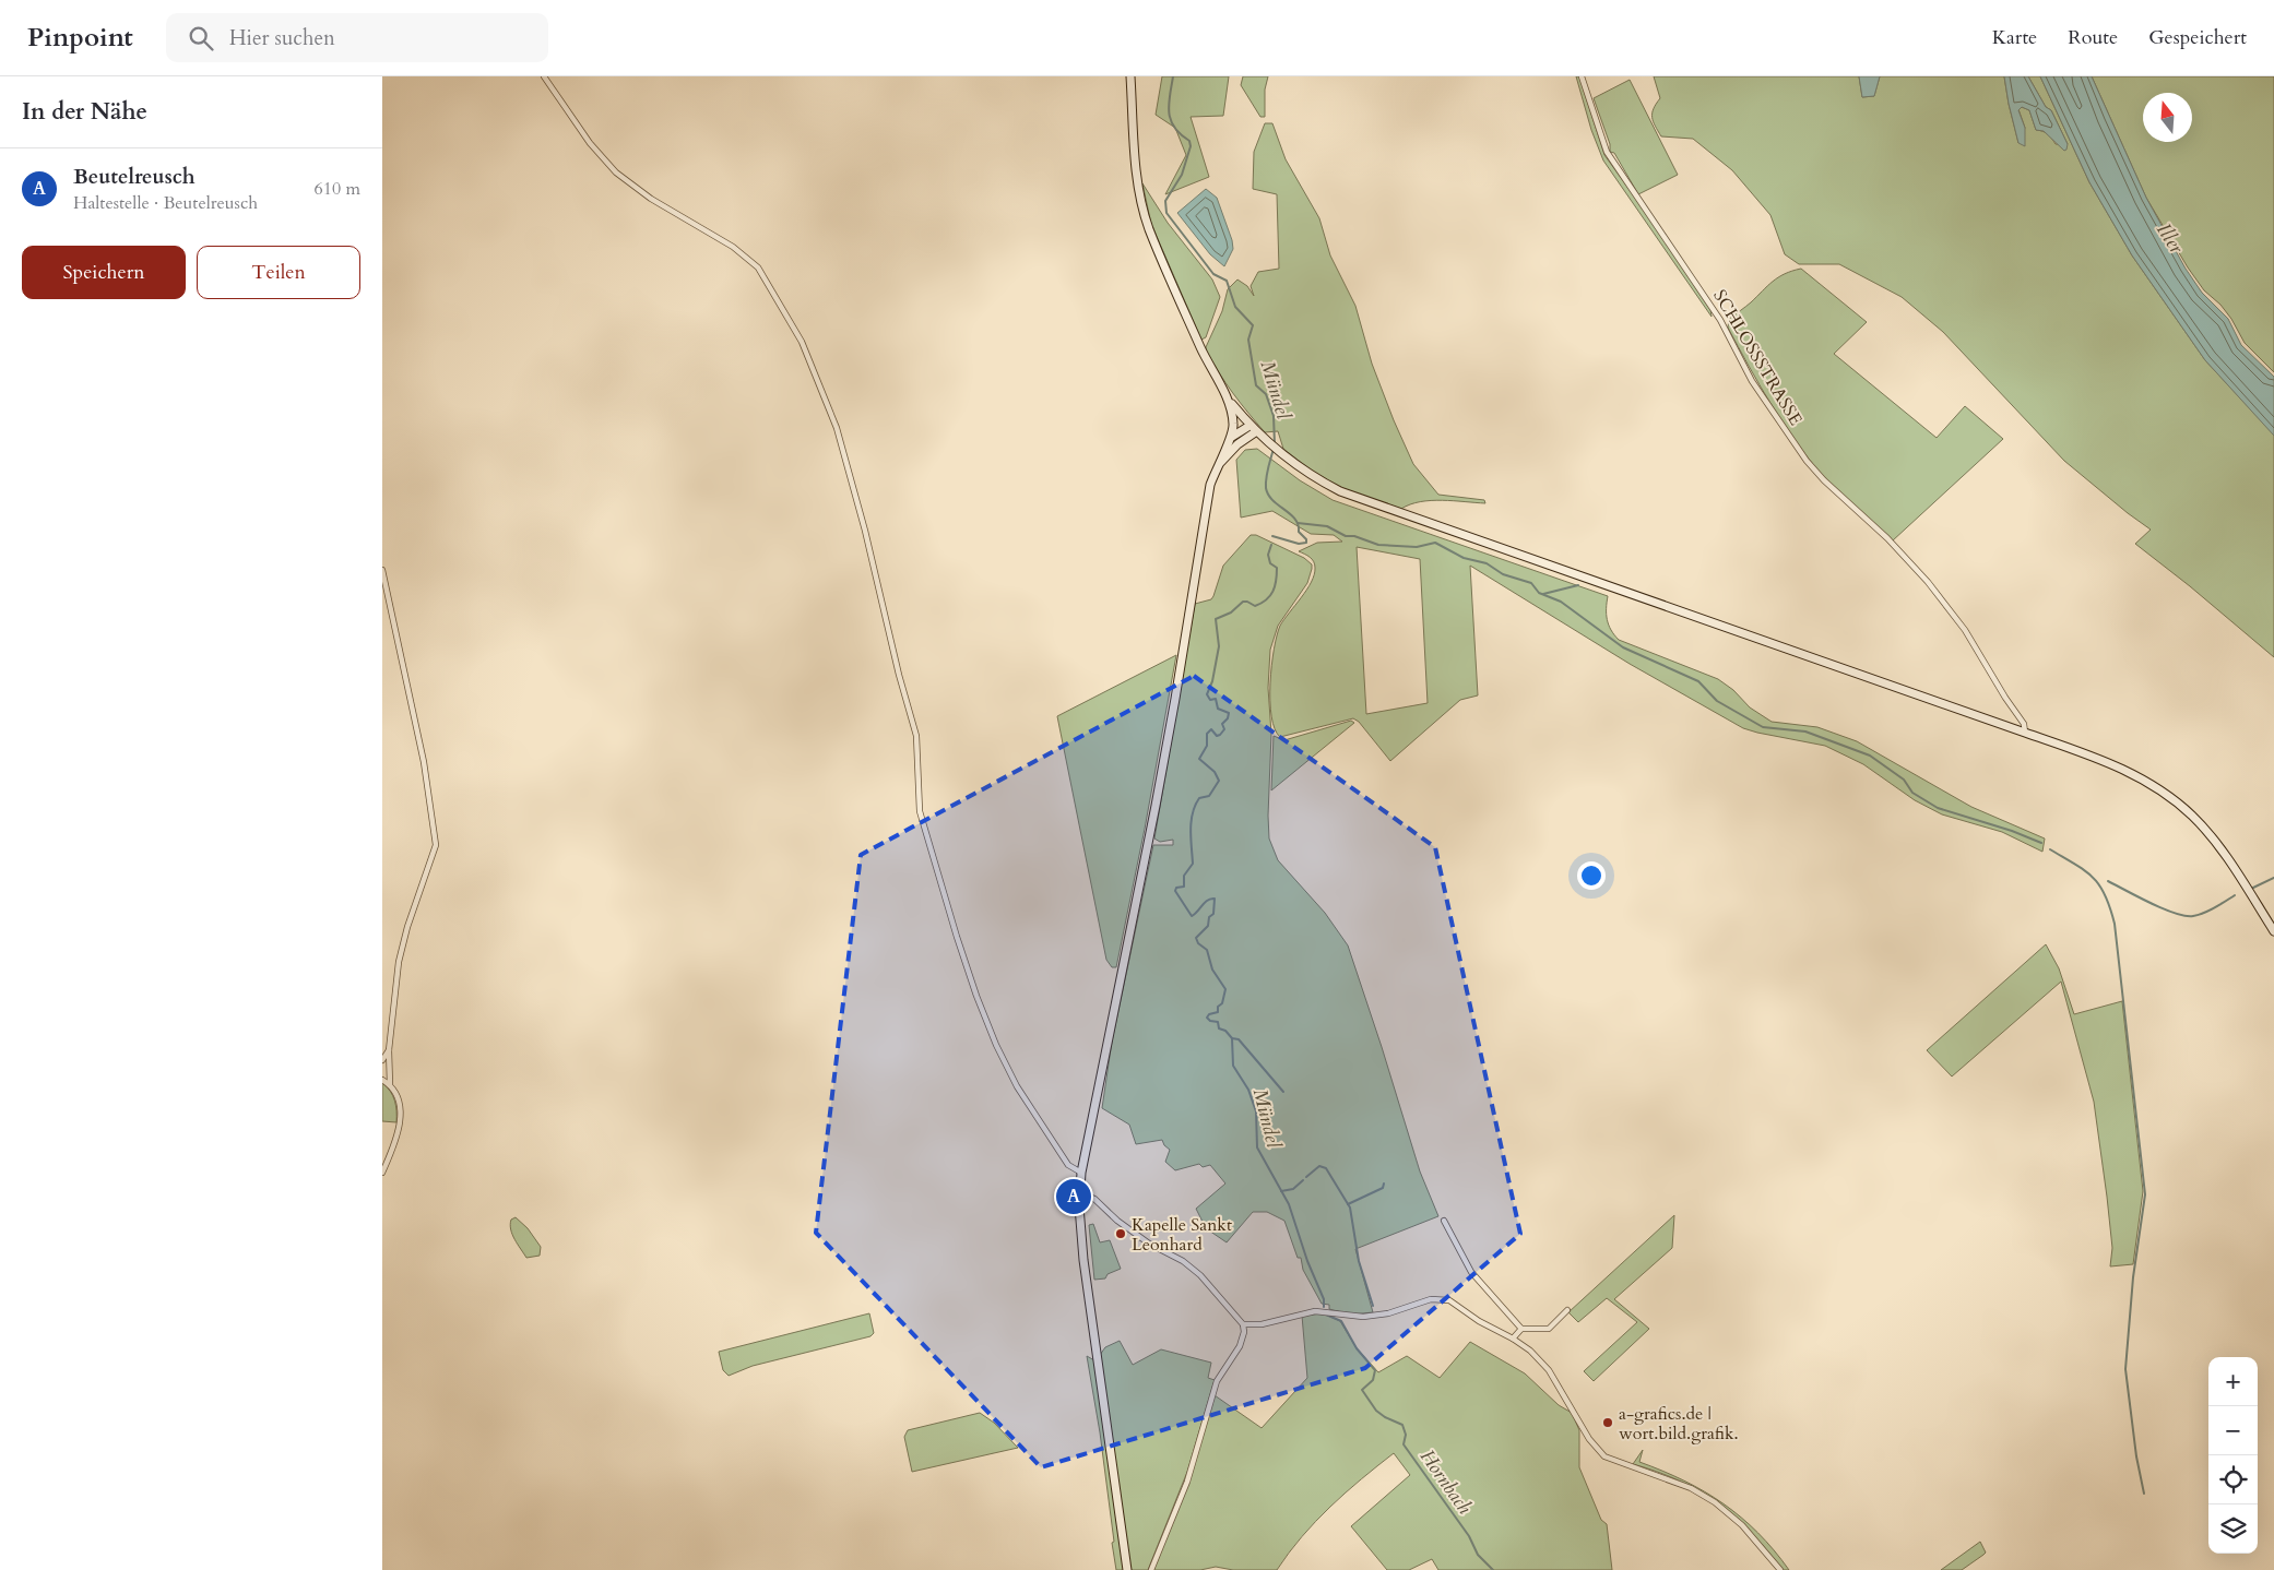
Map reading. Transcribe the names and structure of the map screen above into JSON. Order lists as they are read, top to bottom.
{
  "streets": {
    "street": ["SCHLOSSSTRASSE"]
  },
  "water": ["Iller", "Mündel", "Hornbach"],
  "places": ["Kapelle Sankt Leonhard", "a-grafics.de | wort.bild.grafik."],
  "north": "top",
  "page": {
    "header": "Pinpoint",
    "search": "Hier suchen",
    "nav": ["Karte", "Route", "Gespeichert"],
    "heading": "In der Nähe",
    "list": [
      {
        "mark": "A",
        "name": "Beutelreusch",
        "note": "Haltestelle · Beutelreusch",
        "value": "610 m"
      }
    ],
    "buttons": ["Speichern", "Teilen"],
    "pins": "A",
    "map_buttons": ["+", "−"]
  }
}
